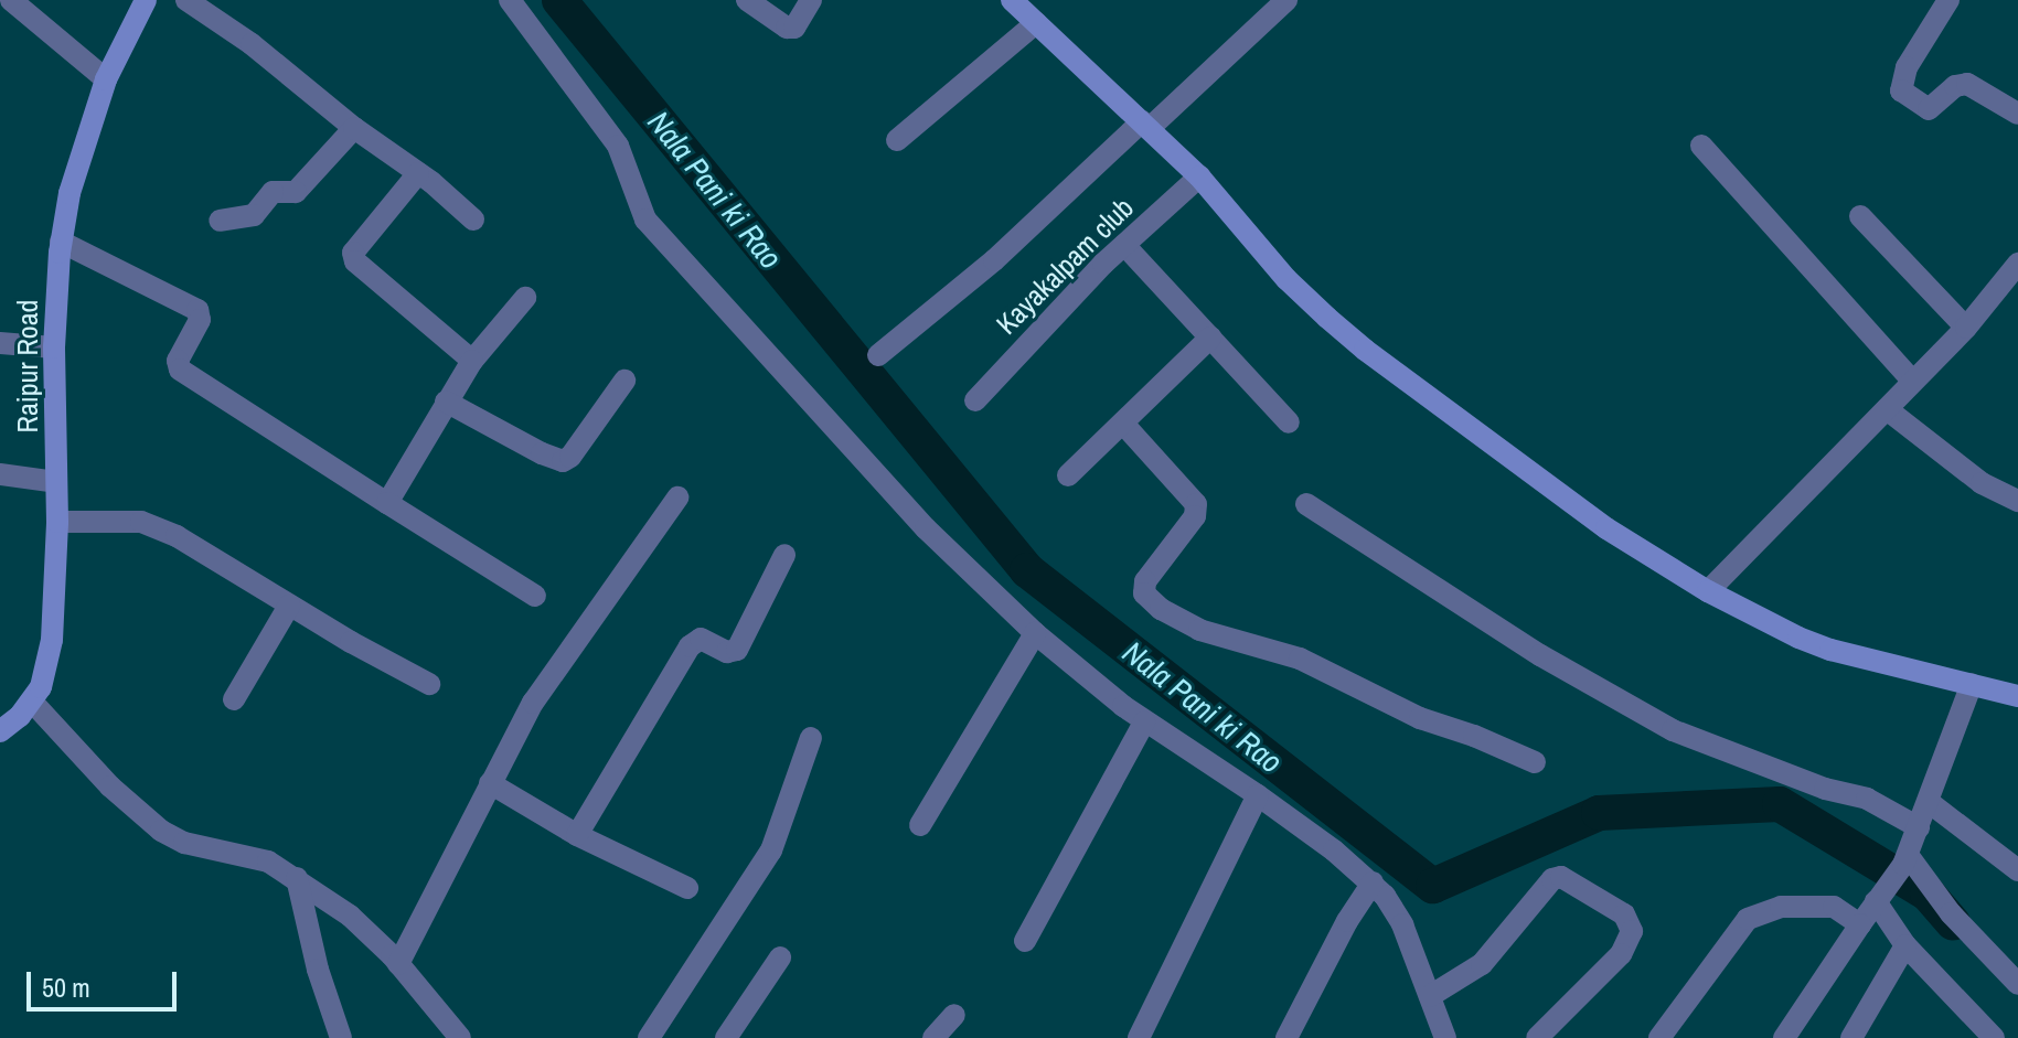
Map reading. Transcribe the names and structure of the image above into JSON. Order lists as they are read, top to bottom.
{
  "streets": {
    "street": ["Kayakalpam club", "Raipur Road"]
  },
  "water": ["Nala Pani ki Rao"],
  "scale_bar": "50 m"
}
